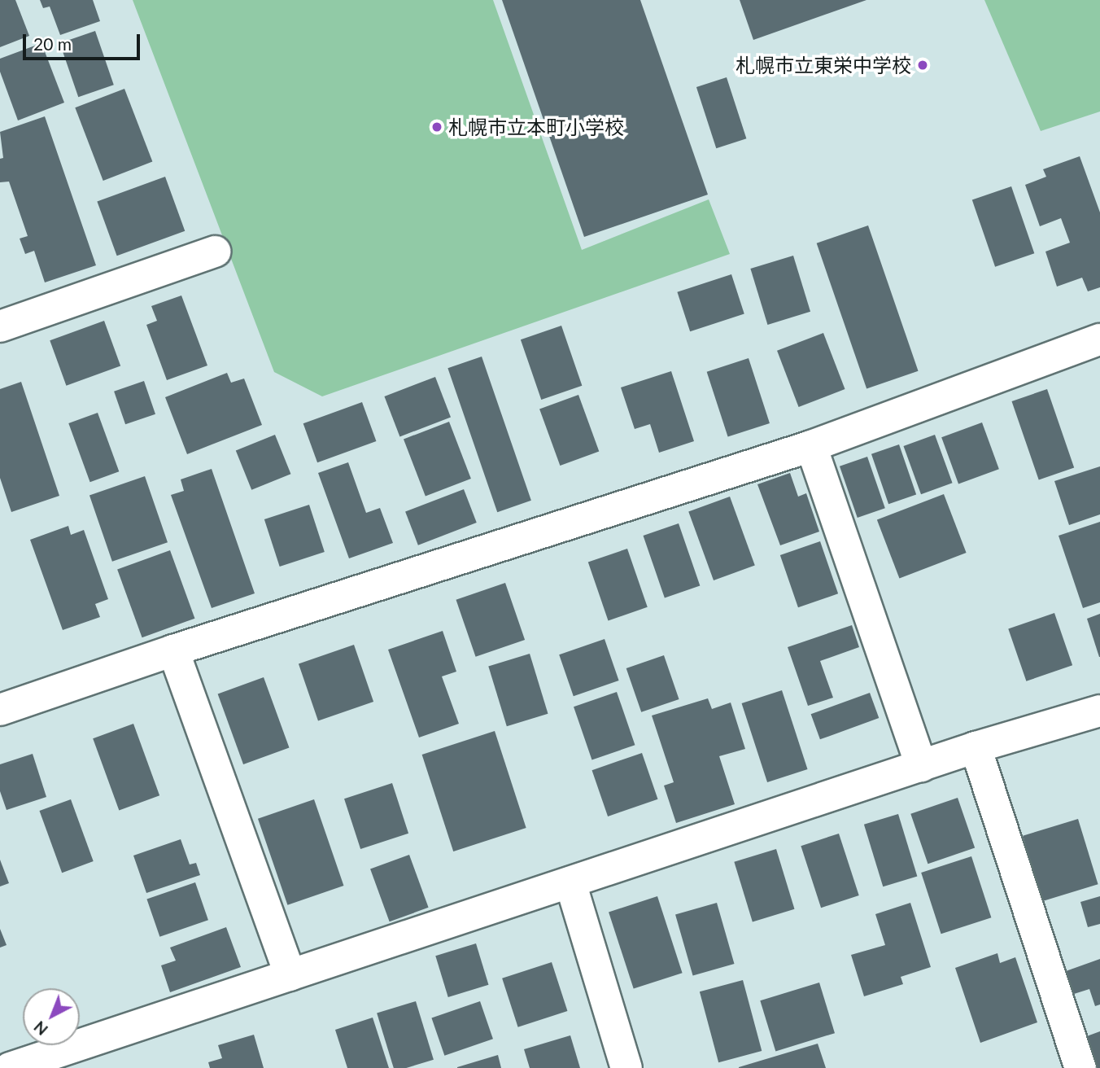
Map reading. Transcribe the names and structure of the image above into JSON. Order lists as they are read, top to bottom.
{
  "places": ["札幌市立東栄中学校", "札幌市立本町小学校"],
  "scale_bar": "20 m",
  "north": "bottom left"
}
